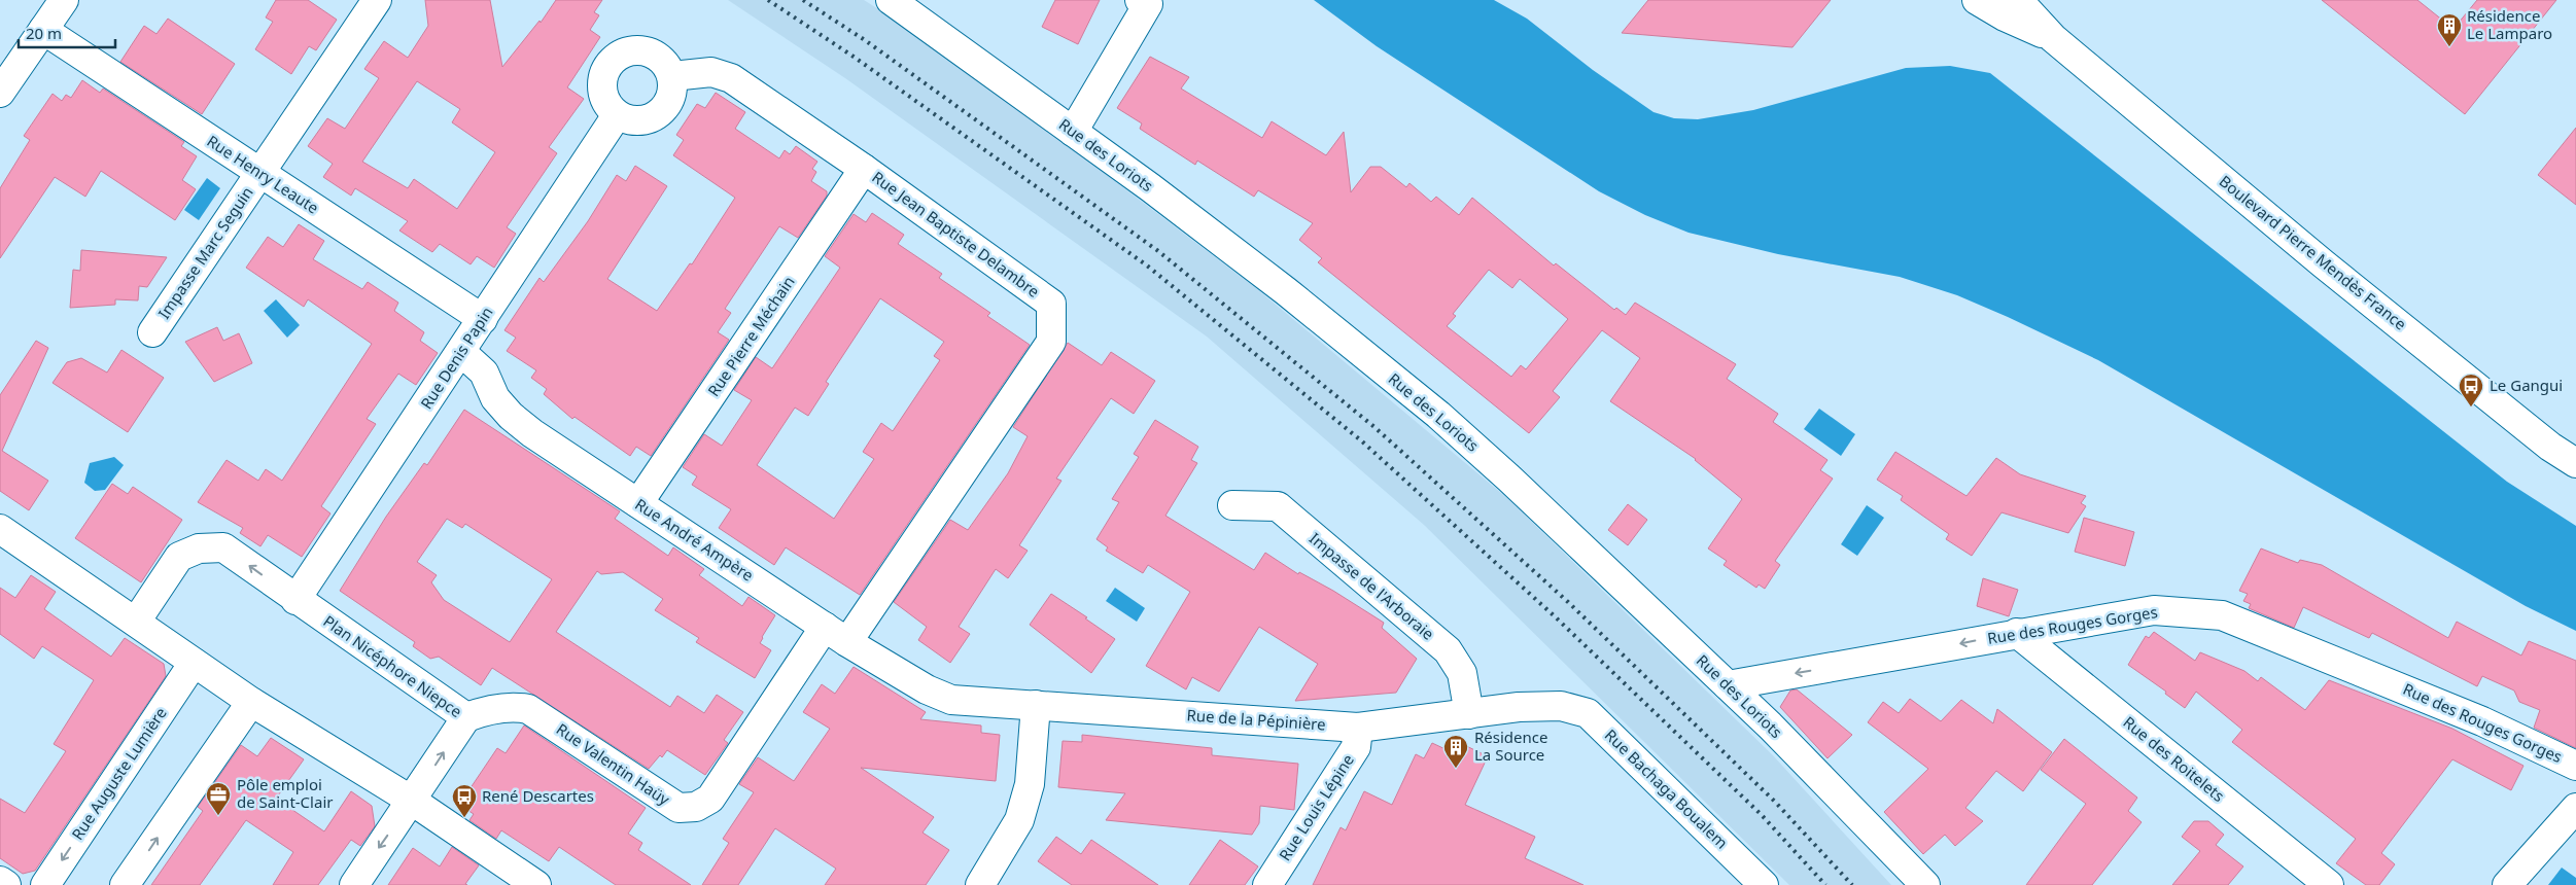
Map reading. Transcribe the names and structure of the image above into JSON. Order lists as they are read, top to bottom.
{
  "streets": {
    "street": [
      "Rue des Loriots",
      "Rue Henry Leaute",
      "Rue Jean Baptiste Delambre",
      "Impasse Marc Seguin",
      "Boulevard Pierre Mendès France",
      "Rue Pierre Méchain",
      "Rue Denis Papin",
      "Rue André Ampère",
      "Impasse de l'Arboraie",
      "Rue des Rouges Gorges",
      "Plan Nicéphore Niepce",
      "Rue de la Pépinière",
      "Rue des Roitelets",
      "Rue Valentin Haüy",
      "Rue Auguste Lumière",
      "Rue Bachaga Boualem",
      "Rue Louis Lépine"
    ]
  },
  "crossings": [
    ["Rue des Loriots", "Rue des Rouges Gorges"],
    ["Rue Henry Leaute", "Impasse Marc Seguin"],
    ["Rue Henry Leaute", "Rue Denis Papin"],
    ["Rue Jean Baptiste Delambre", "Rue Pierre Méchain"],
    ["Rue Jean Baptiste Delambre", "Rue Denis Papin"],
    ["Rue Jean Baptiste Delambre", "Rue André Ampère"],
    ["Rue Jean Baptiste Delambre", "Rue Valentin Haüy"],
    ["Rue Pierre Méchain", "Rue André Ampère"],
    ["Rue Denis Papin", "Rue André Ampère"],
    ["Rue Denis Papin", "Plan Nicéphore Niepce"],
    ["Rue André Ampère", "Rue de la Pépinière"],
    ["Rue André Ampère", "Rue Valentin Haüy"],
    ["Impasse de l'Arboraie", "Rue de la Pépinière"],
    ["Rue des Rouges Gorges", "Rue des Roitelets"],
    ["Plan Nicéphore Niepce", "Rue Valentin Haüy"],
    ["Rue de la Pépinière", "Rue Bachaga Boualem"],
    ["Rue de la Pépinière", "Rue Louis Lépine"]
  ],
  "places": {
    "building": ["Résidence Le Lamparo", "Résidence La Source"],
    "bus stop": ["Le Gangui", "René Descartes"],
    "office": ["Pôle emploi de Saint-Clair"]
  },
  "scale_bar": "20 m"
}
